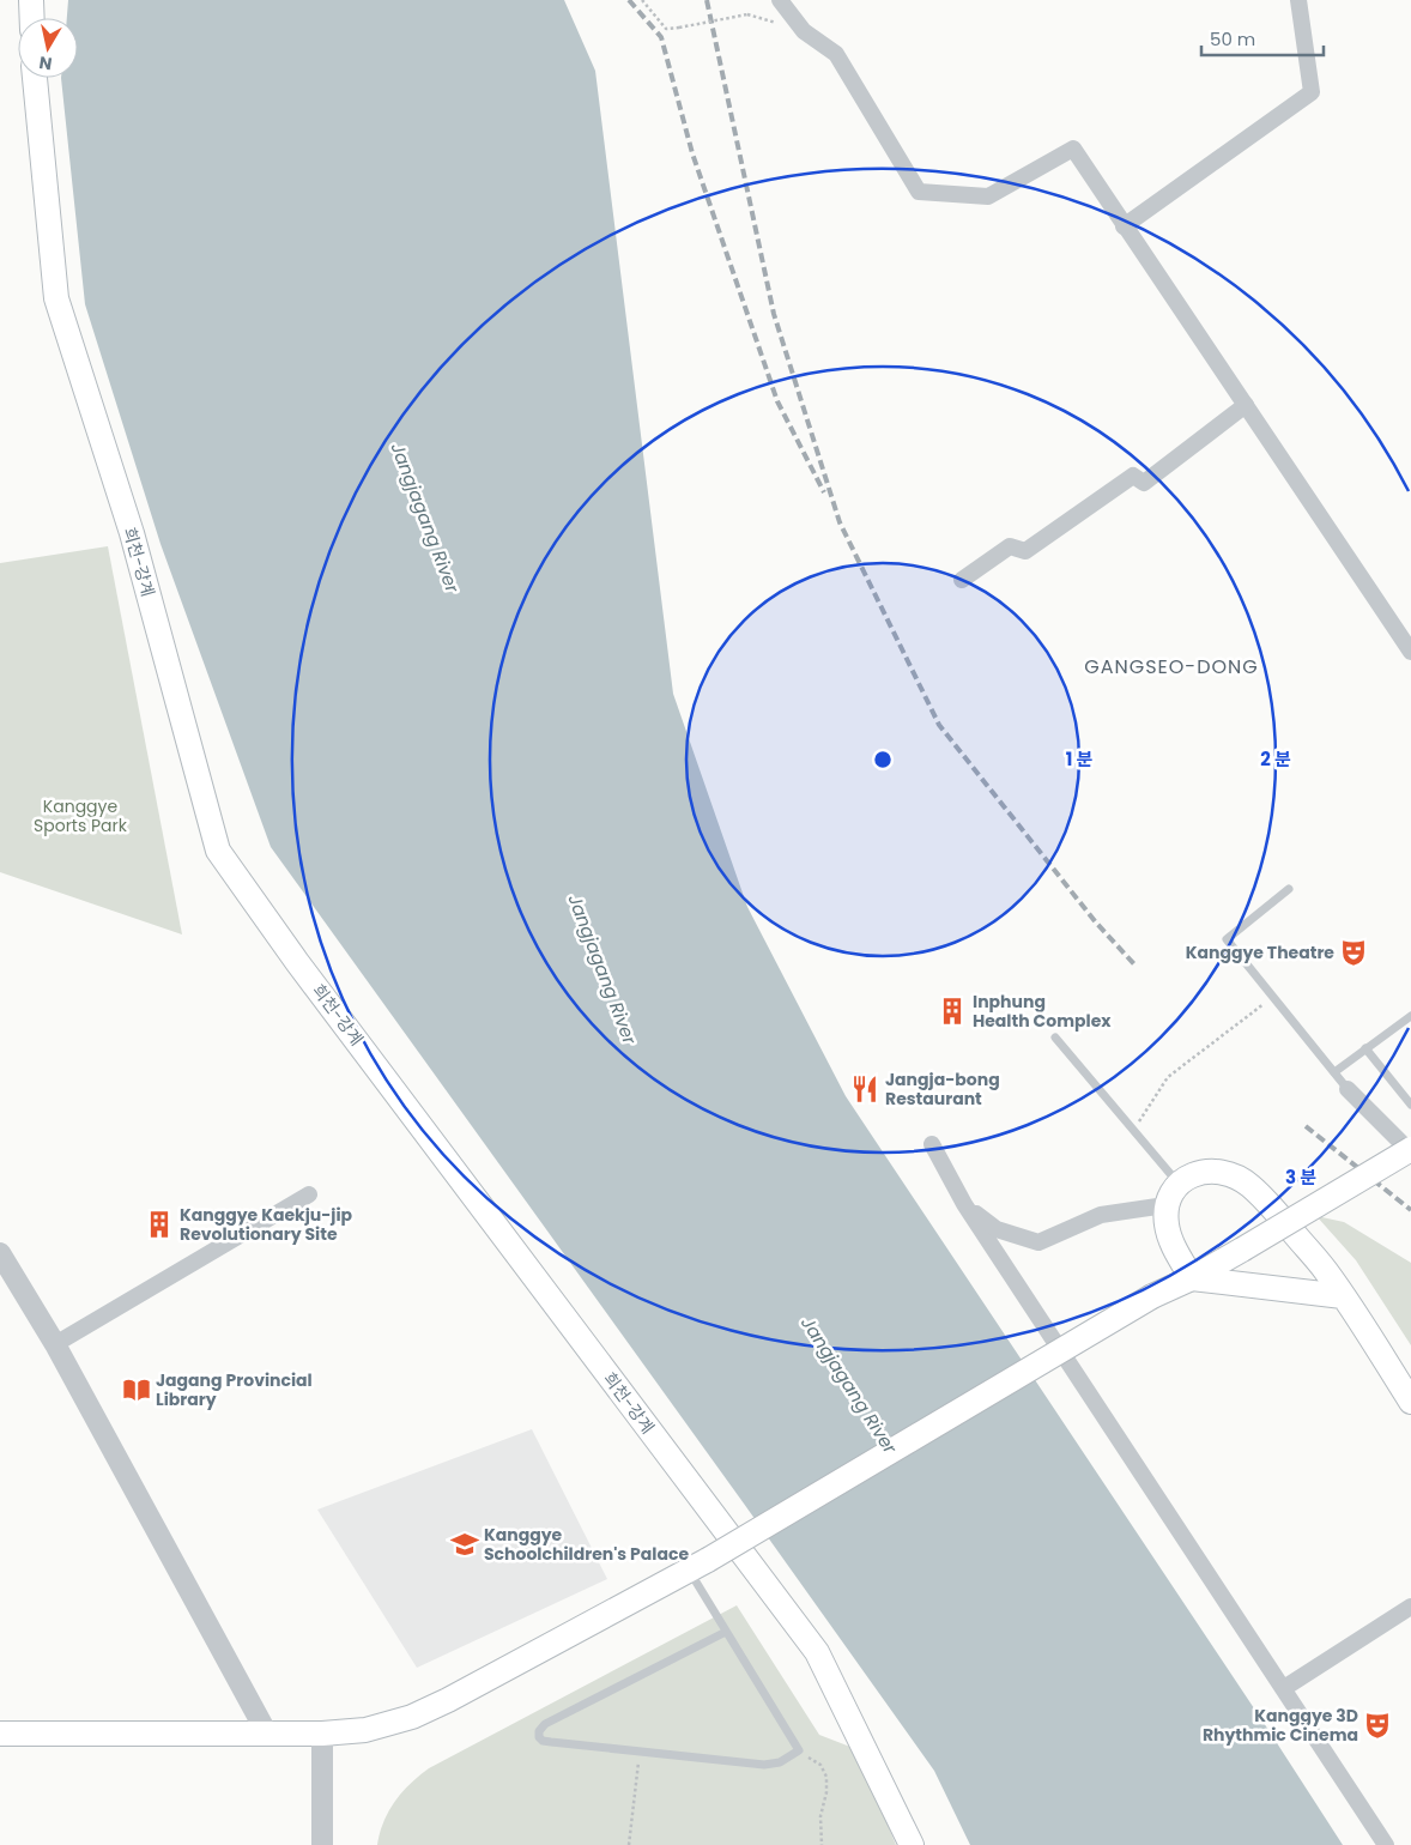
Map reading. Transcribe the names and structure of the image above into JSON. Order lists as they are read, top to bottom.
{
  "streets": {
    "main road": ["희천-강계"]
  },
  "districts": ["GANGSEO-DONG"],
  "water": ["Jangjagang River"],
  "parks": ["Kanggye Sports Park"],
  "places": {
    "theatre": ["Kanggye Theatre", "Kanggye 3D Rhythmic Cinema"],
    "building": ["Inphung Health Complex", "Kanggye Kaekju-jip Revolutionary Site"],
    "restaurant": ["Jangja-bong Restaurant"],
    "library": ["Jagang Provincial Library"],
    "school or university": ["Kanggye Schoolchildren's Palace"]
  },
  "scale_bar": "50 m",
  "north": "bottom",
  "rings": ["1 분", "2 분", "3 분"]
}
